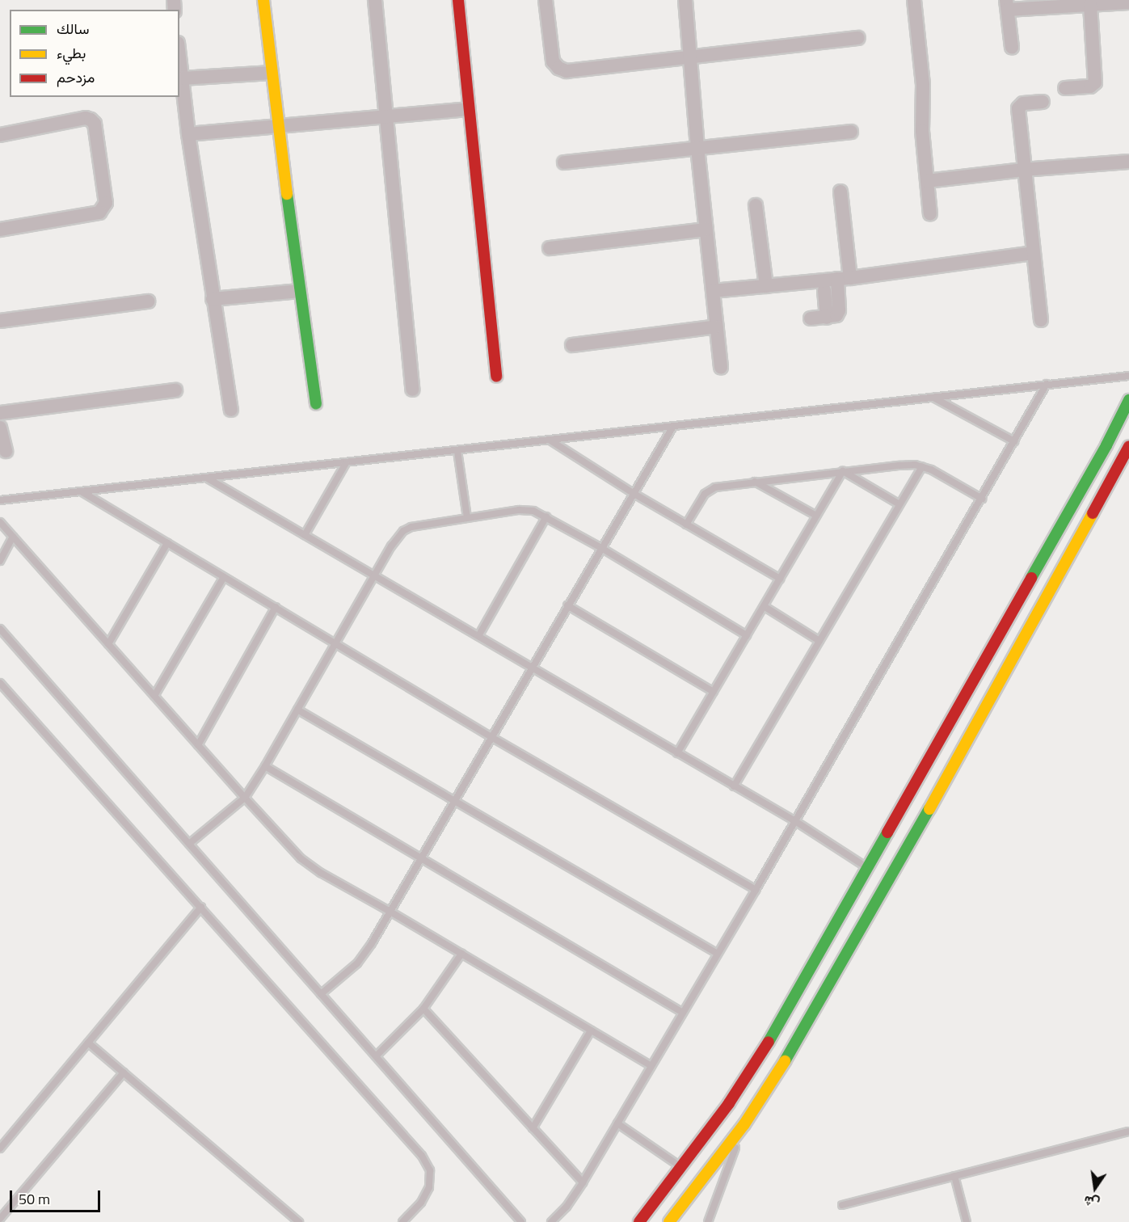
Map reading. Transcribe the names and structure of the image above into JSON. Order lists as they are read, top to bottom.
{
  "legend": ["سالك", "بطيء", "مزدحم"],
  "scale_bar": "50 m",
  "north": "bottom"
}
